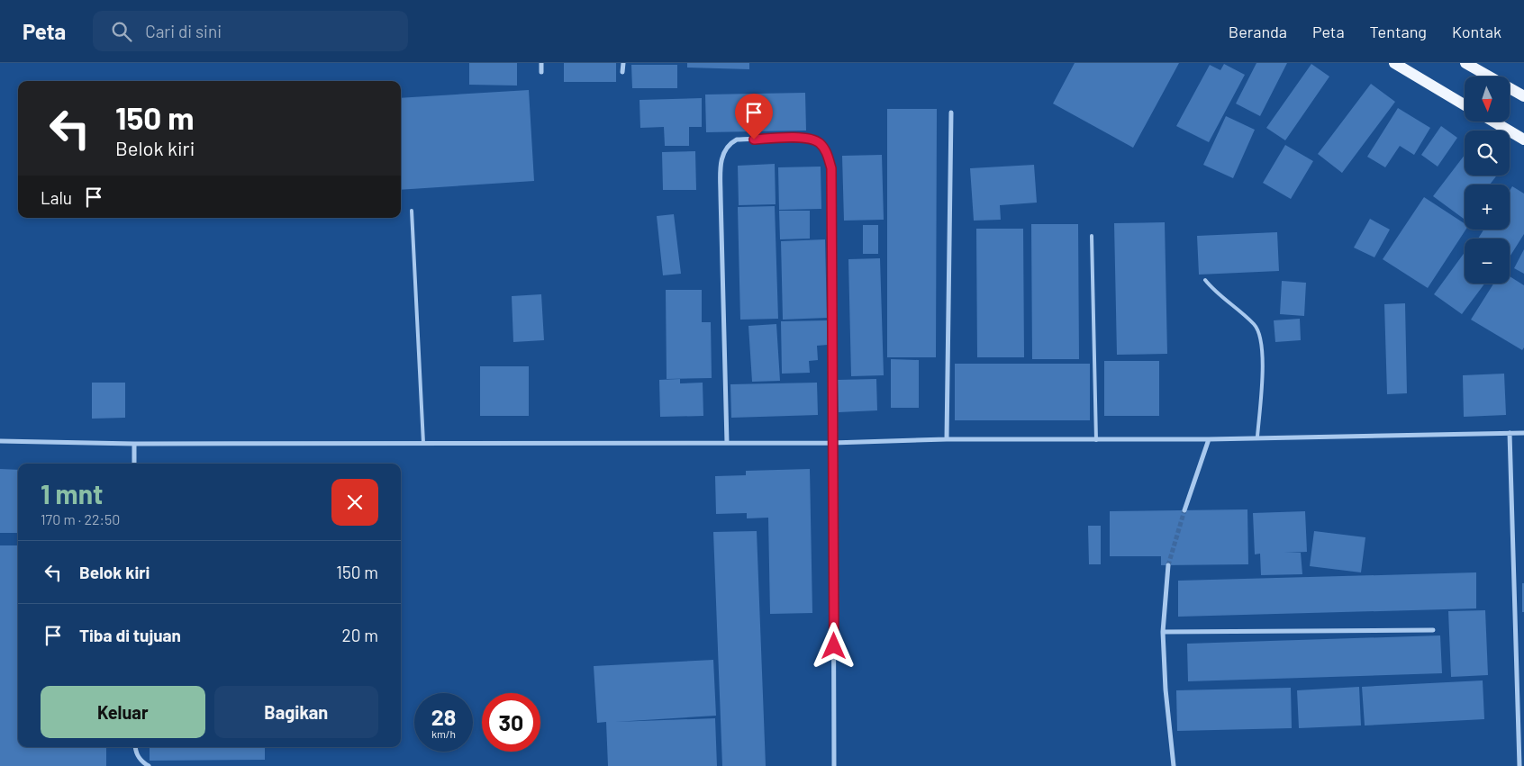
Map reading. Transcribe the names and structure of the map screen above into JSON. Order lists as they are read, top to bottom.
{
  "north": "bottom",
  "page": {
    "header": "Peta",
    "search": "Cari di sini",
    "nav": [
      "Beranda",
      "Peta",
      "Tentang",
      "Kontak"
    ],
    "map_buttons": ["+", "−"],
    "turn": ["150 m", "Belok kiri"],
    "then": "Lalu",
    "heading": ["1 mnt", "170 m · 22:50"],
    "list": [
      {
        "name": "Belok kiri",
        "value": "150 m"
      },
      {
        "name": "Tiba di tujuan",
        "value": "20 m"
      }
    ],
    "buttons": ["Keluar", "Bagikan"],
    "speed": "28 km/h",
    "limit": "30"
  }
}
